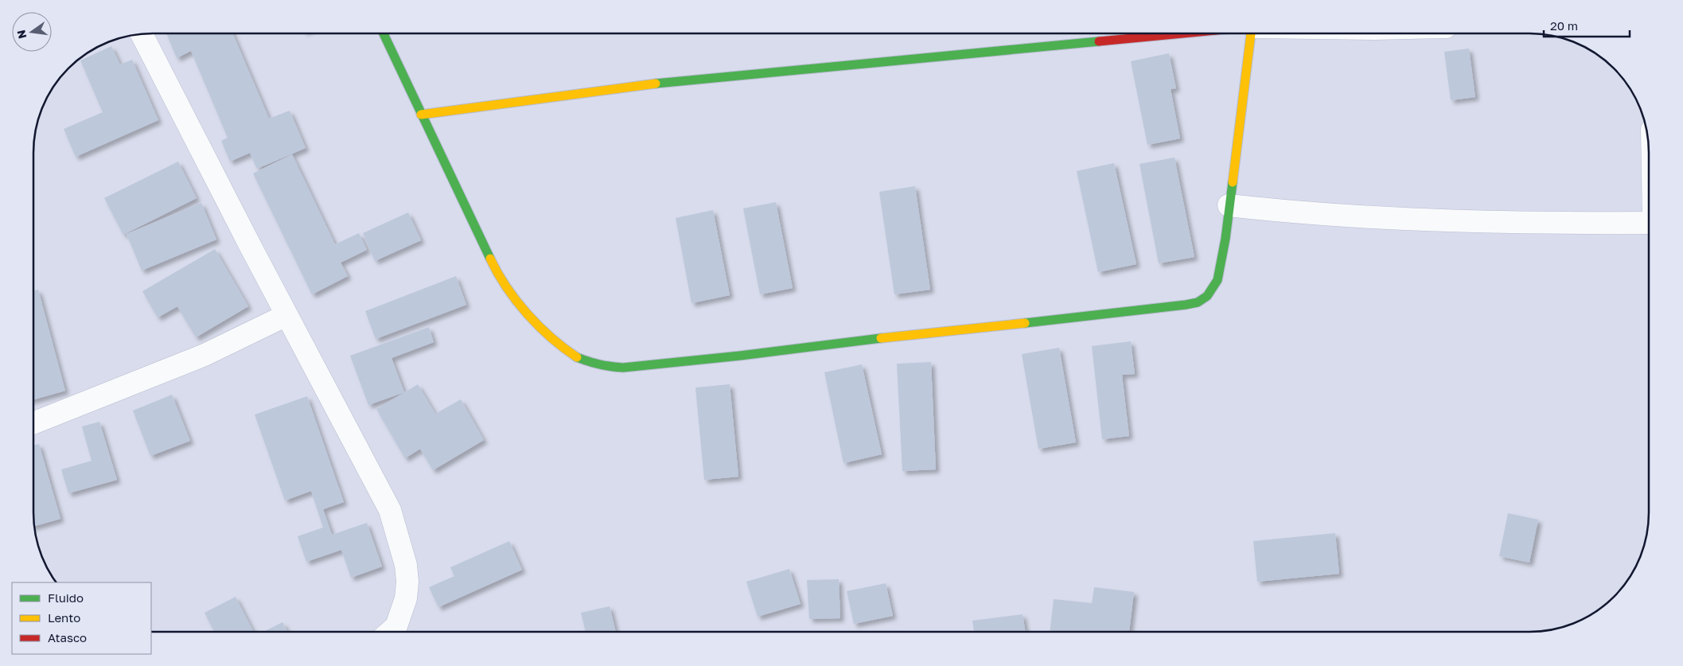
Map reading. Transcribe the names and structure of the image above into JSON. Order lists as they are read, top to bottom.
{
  "legend": ["Fluido", "Lento", "Atasco"],
  "scale_bar": "20 m",
  "north": "left"
}
